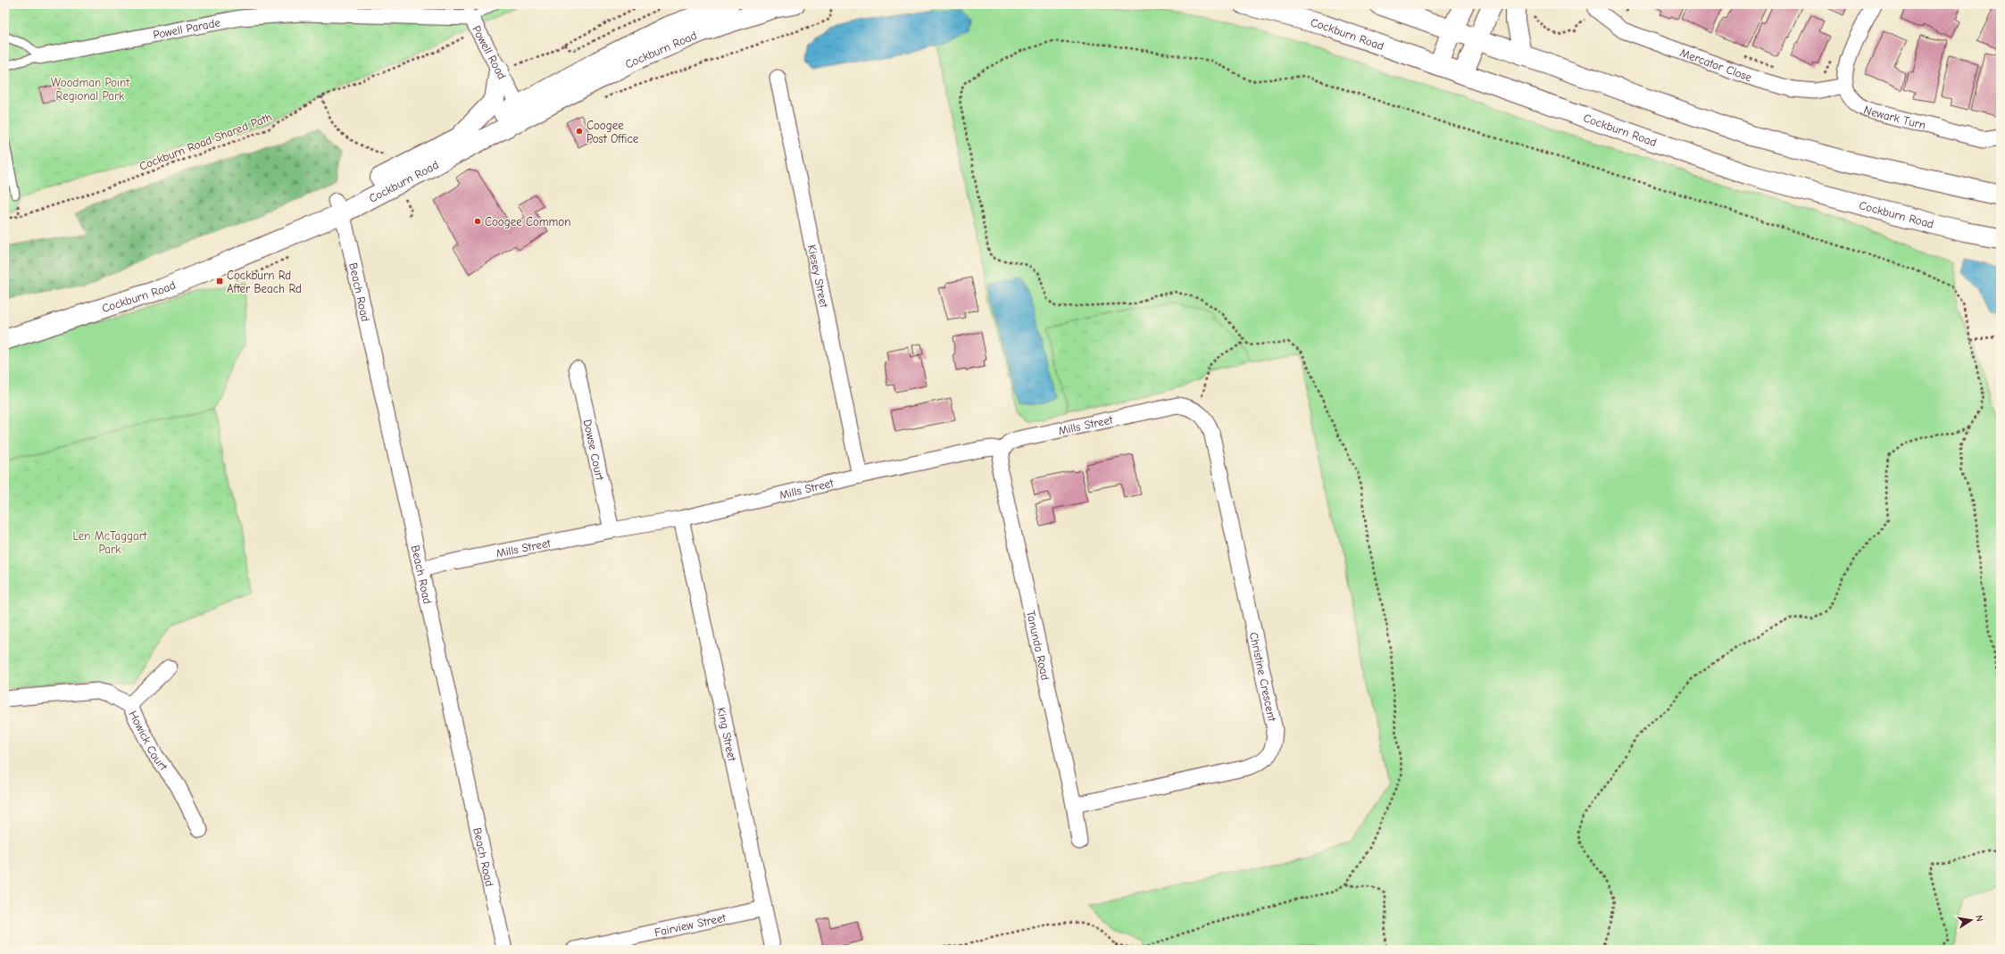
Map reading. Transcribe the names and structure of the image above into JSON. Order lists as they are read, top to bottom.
{
  "streets": {
    "main road": ["Cockburn Road"],
    "street": [
      "Powell Parade",
      "Powell Road",
      "Mercator Close",
      "Newark Turn",
      "Kiesey Street",
      "Beach Road",
      "Mills Street",
      "Dowse Court",
      "Tanunda Road",
      "Christine Crescent",
      "King Street",
      "Howick Court",
      "Fairview Street"
    ],
    "path": ["Cockburn Road Shared Path"]
  },
  "crossings": [
    ["Powell Parade", "Powell Road"],
    ["Cockburn Road", "Powell Road"],
    ["Cockburn Road", "Beach Road"],
    ["Mercator Close", "Newark Turn"],
    ["Kiesey Street", "Mills Street"],
    ["Beach Road", "Mills Street"],
    ["Mills Street", "Dowse Court"],
    ["Mills Street", "Tanunda Road"],
    ["Mills Street", "Christine Crescent"],
    ["Mills Street", "King Street"],
    ["Tanunda Road", "Christine Crescent"],
    ["King Street", "Fairview Street"]
  ],
  "parks": ["Woodman Point Regional Park", "Len McTaggart Park"],
  "places": {
    "other": ["Coogee Post Office", "Coogee Common"],
    "transit": ["Cockburn Rd After Beach Rd"]
  },
  "north": "right"
}
